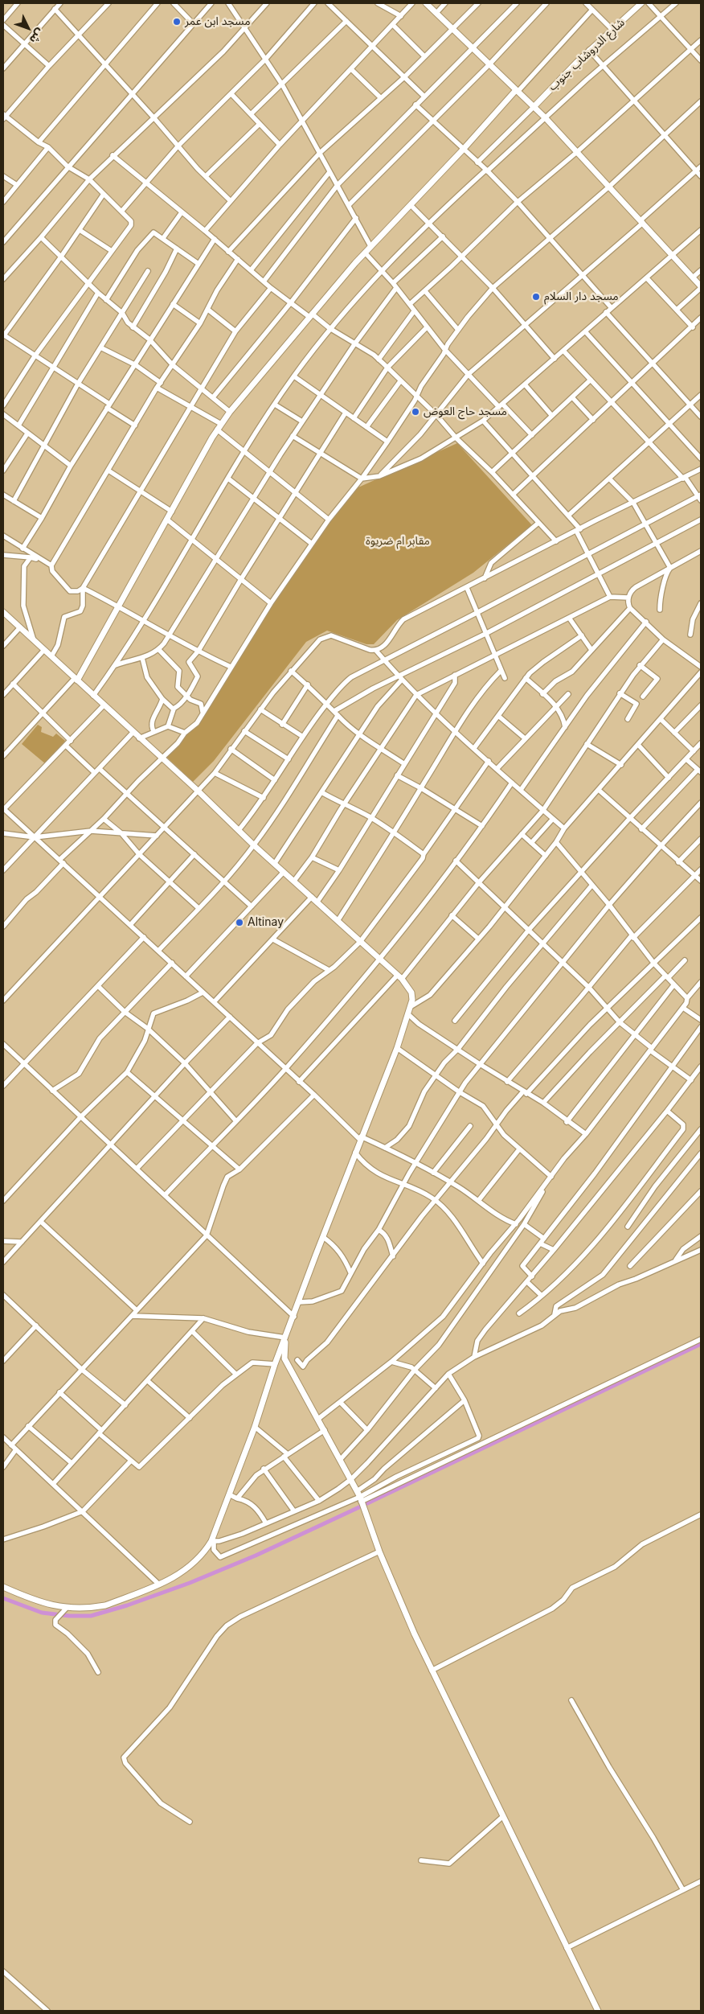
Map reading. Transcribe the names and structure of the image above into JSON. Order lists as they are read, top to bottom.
{
  "streets": {
    "street": ["شارع الدروشاب جنوب"]
  },
  "parks": ["مقابر ام ضريوة"],
  "places": [
    "مسجد ابن عمر",
    "مسجد دار السلام",
    "مسجد حاج العوض",
    "Altinay"
  ],
  "north": "bottom right"
}
